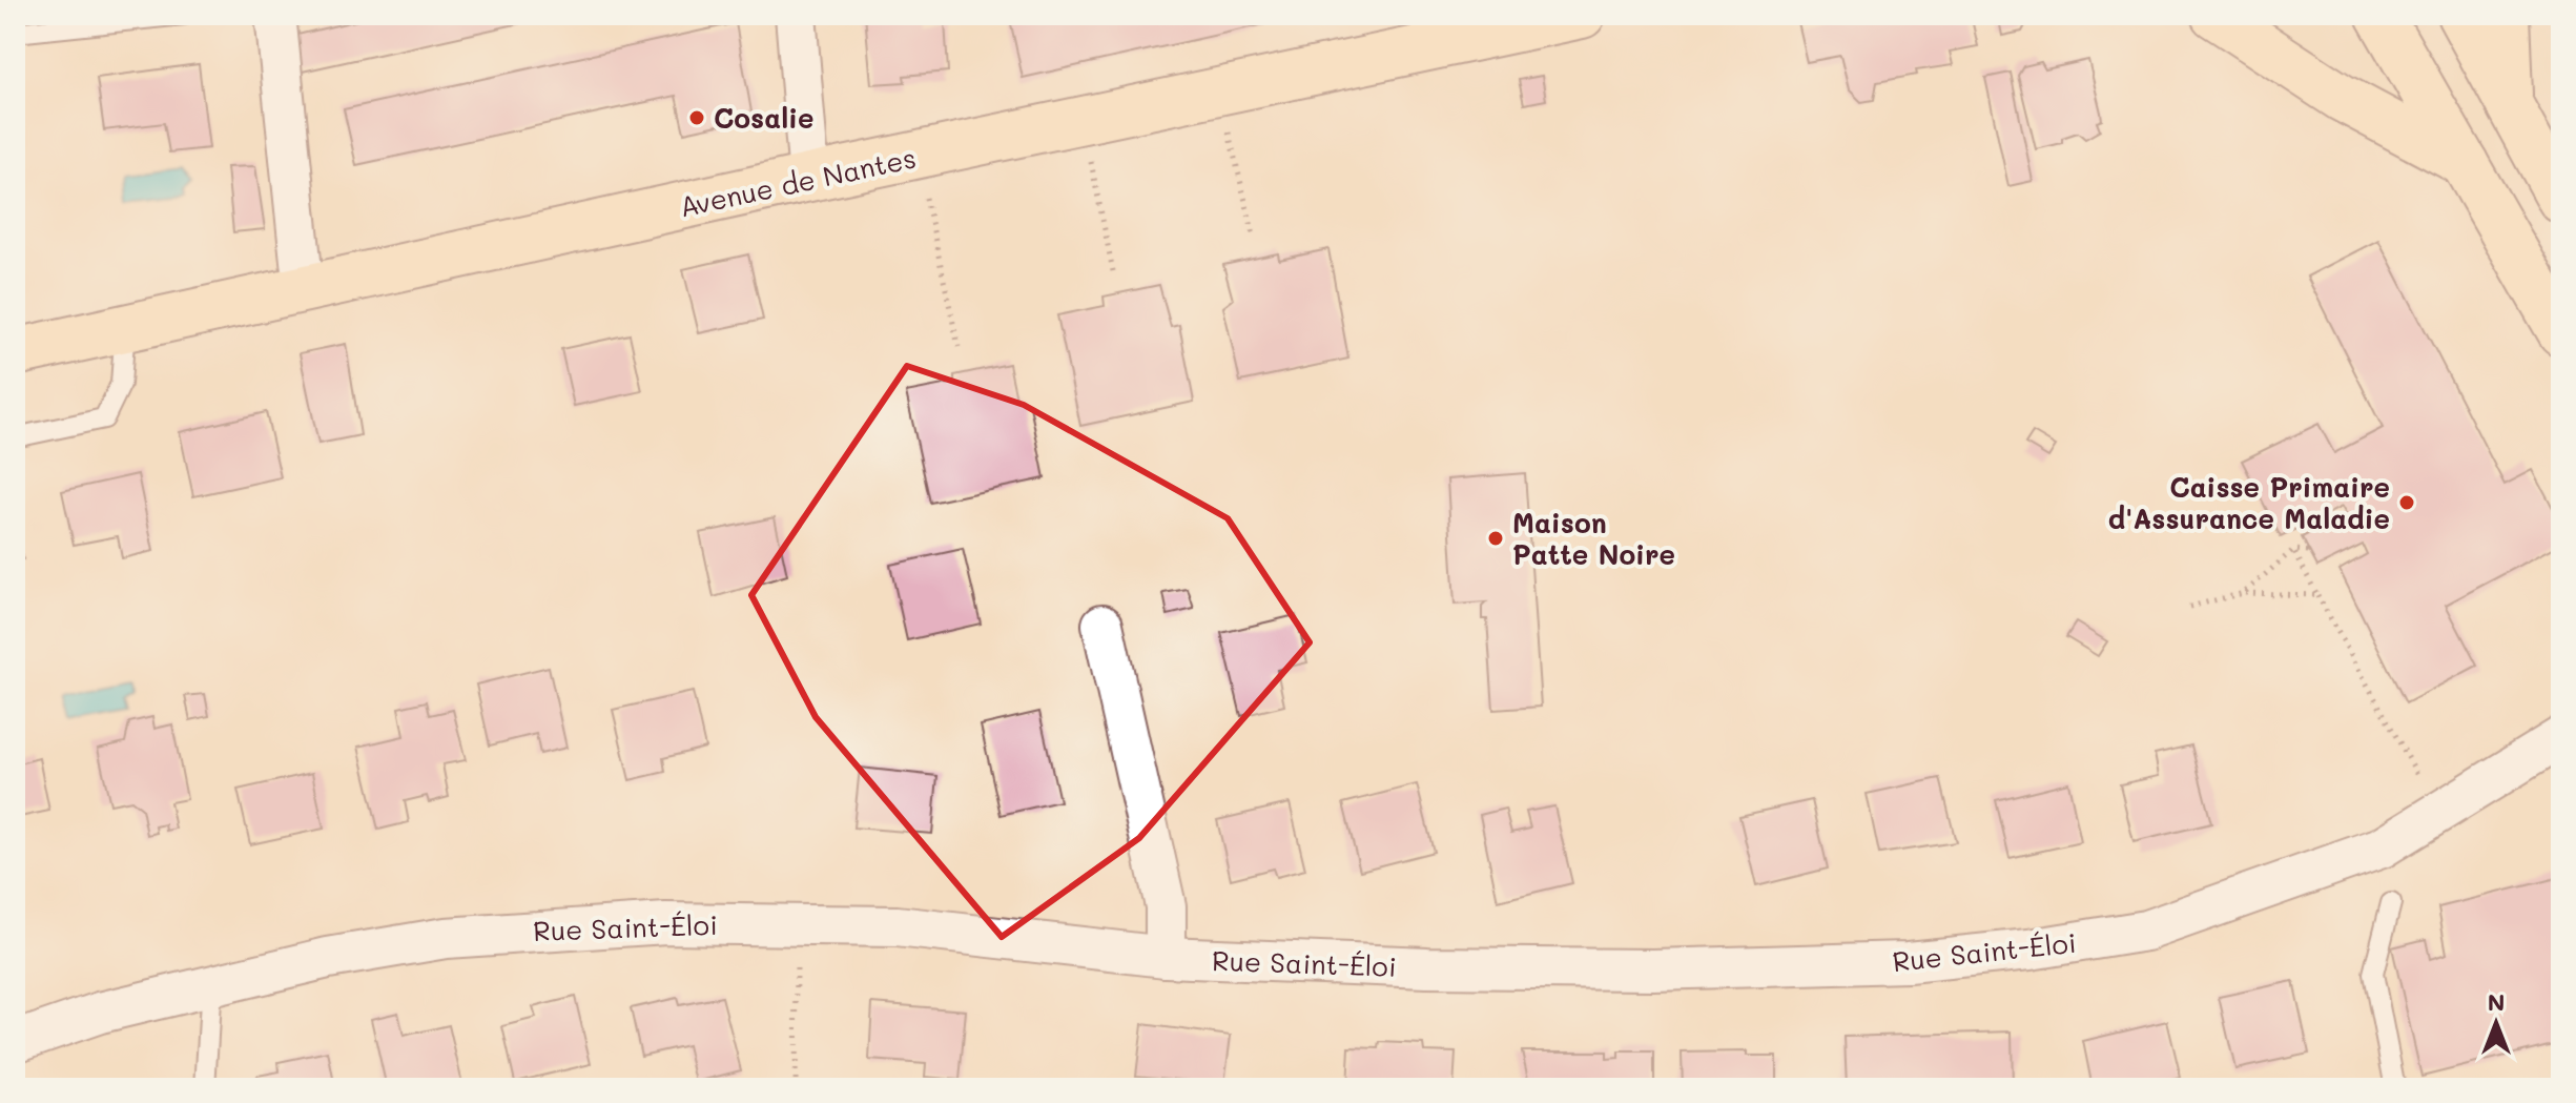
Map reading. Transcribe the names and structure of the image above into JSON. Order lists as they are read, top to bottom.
{
  "streets": {
    "main road": ["Avenue de Nantes"],
    "street": ["Rue Saint-Éloi"]
  },
  "places": ["Cosalie", "Caisse Primaire d'Assurance Maladie", "Maison Patte Noire"],
  "north": "top"
}
